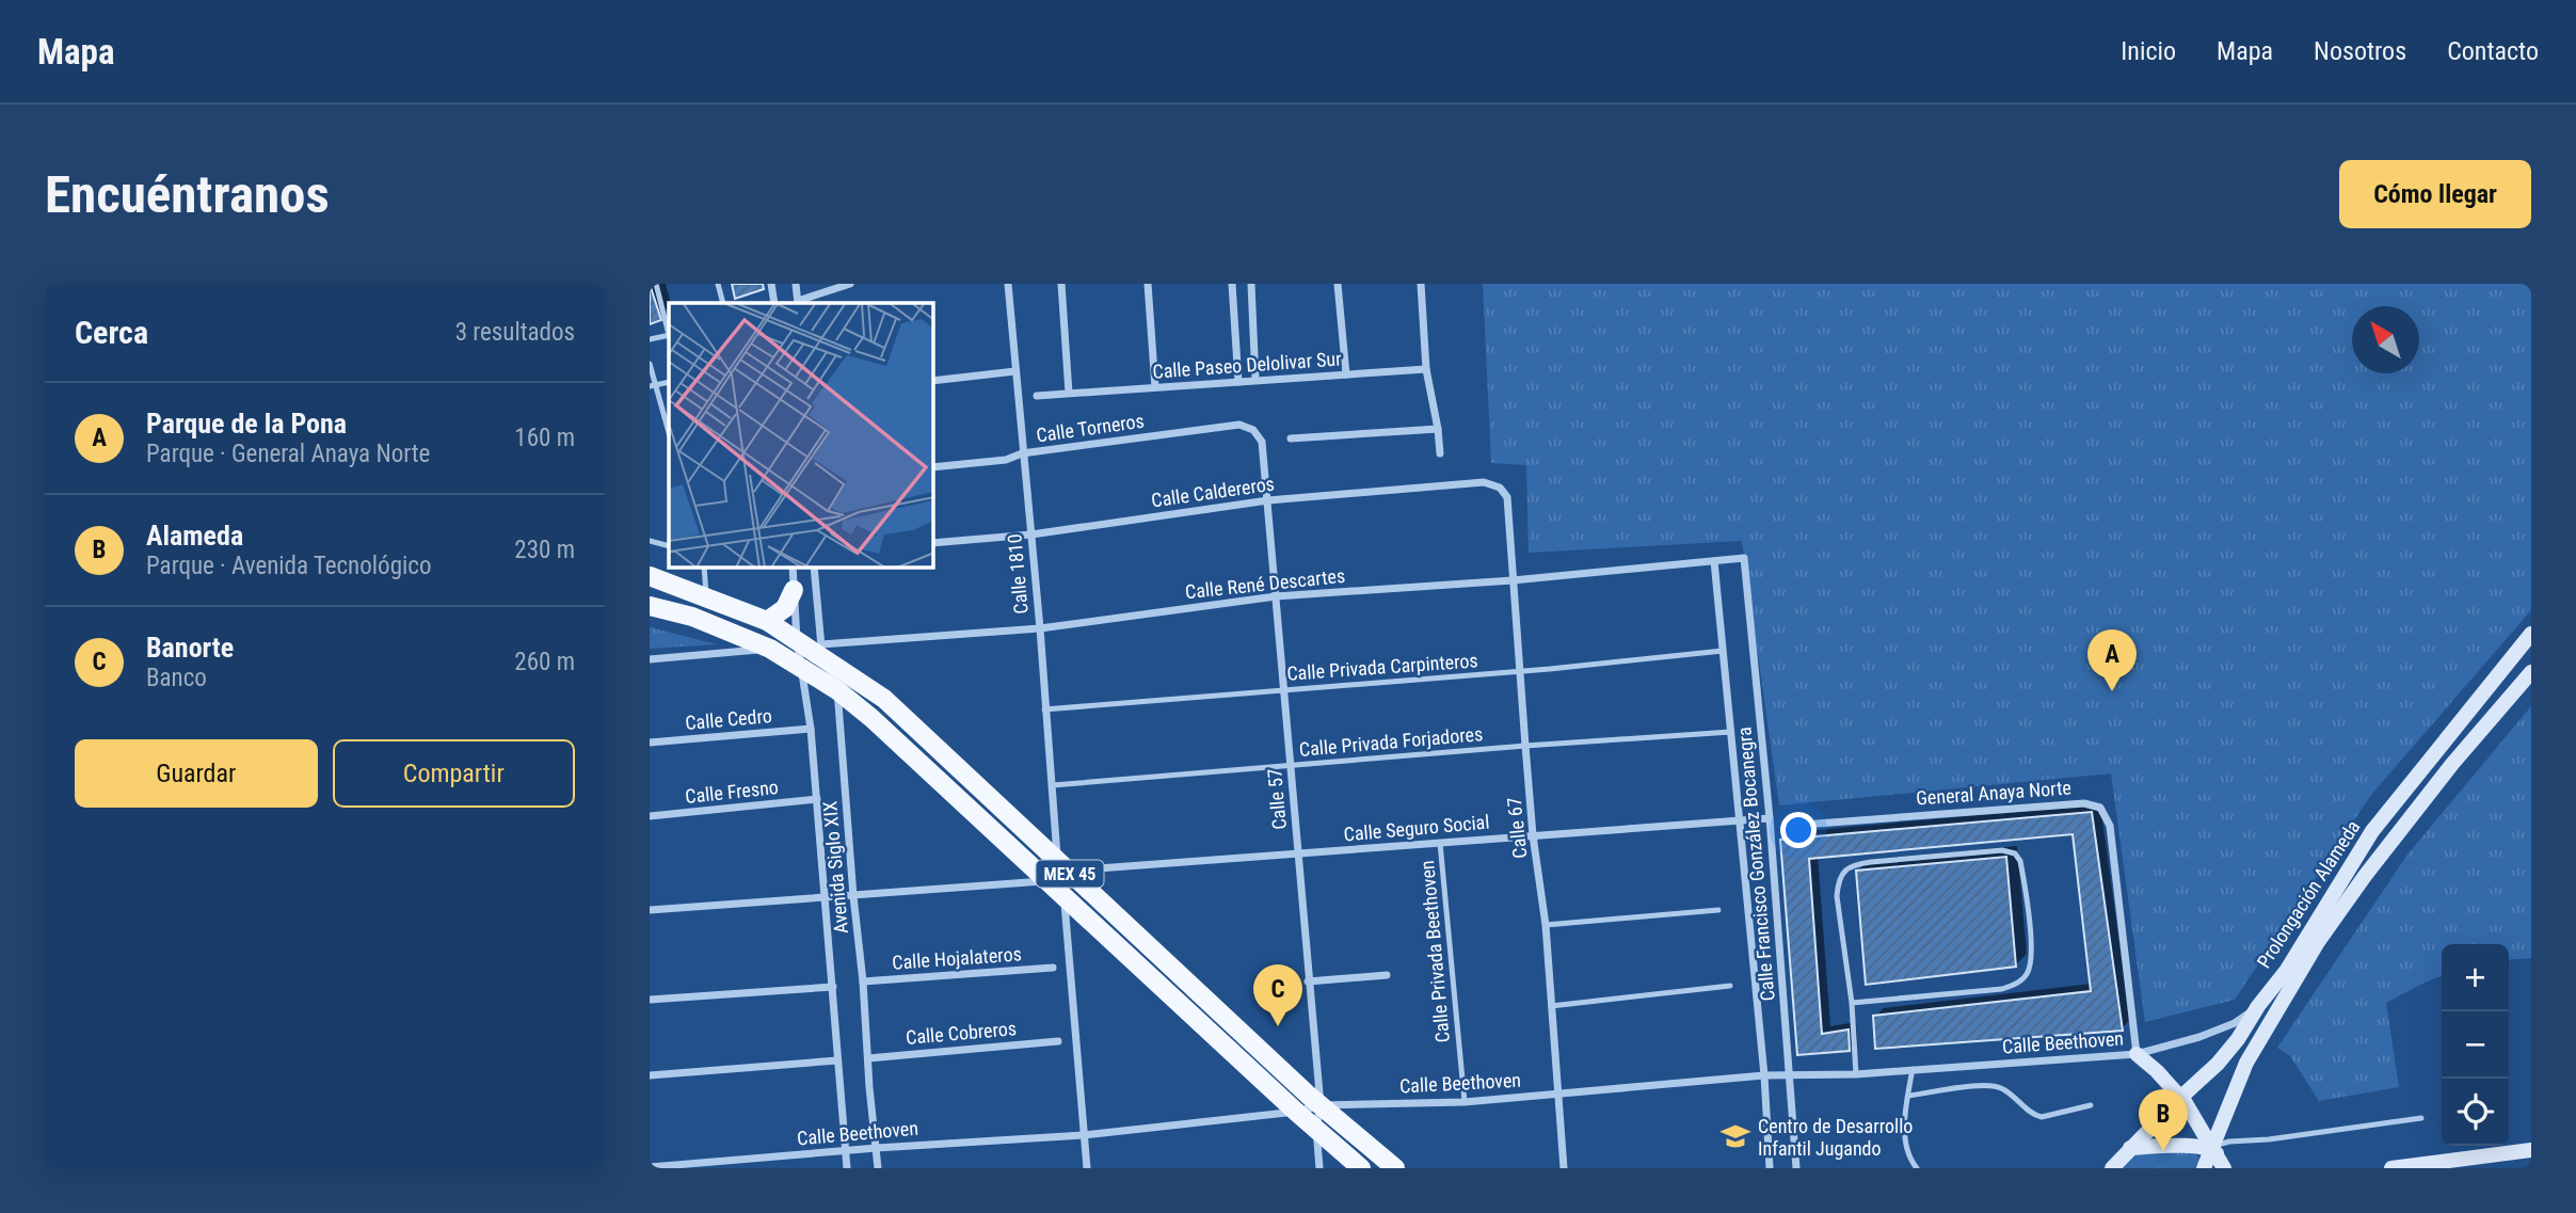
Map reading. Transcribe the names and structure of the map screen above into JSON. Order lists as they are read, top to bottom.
{
  "streets": {
    "main road": ["MEX 45", "Prolongación Alameda"],
    "street": [
      "Calle Paseo Delolivar Sur",
      "Calle Torneros",
      "Calle Caldereros",
      "Calle 1810",
      "Calle René Descartes",
      "Calle Cedro",
      "Calle Fresno",
      "General Anaya Norte",
      "Calle 57",
      "Calle Seguro Social",
      "Calle 67",
      "Calle Francisco González Bocanegra",
      "Avenida Siglo XIX",
      "Calle Hojalateros",
      "Calle Cobreros",
      "Calle Beethoven"
    ],
    "lane": ["Calle Privada Carpinteros", "Calle Privada Forjadores", "Calle Privada Beethoven"]
  },
  "crossings": [
    ["Calle Torneros", "Calle 1810"],
    ["Calle Torneros", "Calle 57"],
    ["Calle Caldereros", "Calle 1810"],
    ["Calle Caldereros", "Calle 57"],
    ["Calle Caldereros", "Calle 67"],
    ["Calle 1810", "Calle René Descartes"],
    ["Calle 1810", "Calle Privada Carpinteros"],
    ["Calle 1810", "Calle Privada Forjadores"],
    ["Calle 1810", "Calle Seguro Social"],
    ["Calle 1810", "MEX 45"],
    ["Calle René Descartes", "Calle 57"],
    ["Calle René Descartes", "Calle 67"],
    ["Calle René Descartes", "Calle Francisco González Bocanegra"],
    ["Calle René Descartes", "Avenida Siglo XIX"],
    ["Calle René Descartes", "MEX 45"],
    ["Calle Privada Carpinteros", "Calle 57"],
    ["Calle Privada Carpinteros", "Calle 67"],
    ["Calle Privada Carpinteros", "Calle Francisco González Bocanegra"],
    ["Calle Cedro", "Avenida Siglo XIX"],
    ["Calle Privada Forjadores", "Calle 57"],
    ["Calle Privada Forjadores", "Calle 67"],
    ["Calle Privada Forjadores", "Calle Francisco González Bocanegra"],
    ["Calle Fresno", "Avenida Siglo XIX"],
    ["General Anaya Norte", "Calle Beethoven"],
    ["Calle 57", "Calle Seguro Social"],
    ["Calle 57", "MEX 45"],
    ["Calle 57", "Calle Beethoven"],
    ["Calle Seguro Social", "Calle 67"],
    ["Calle Seguro Social", "Calle Francisco González Bocanegra"],
    ["Calle Seguro Social", "MEX 45"],
    ["Calle Seguro Social", "Calle Privada Beethoven"],
    ["Calle 67", "Calle Beethoven"],
    ["Calle Francisco González Bocanegra", "Calle Beethoven"],
    ["Avenida Siglo XIX", "MEX 45"],
    ["Avenida Siglo XIX", "Calle Hojalateros"],
    ["Avenida Siglo XIX", "Calle Cobreros"],
    ["Avenida Siglo XIX", "Calle Beethoven"],
    ["MEX 45", "Calle Beethoven"],
    ["Prolongación Alameda", "Calle Beethoven"],
    ["Calle Privada Beethoven", "Calle Beethoven"]
  ],
  "places": {
    "school or university": ["Centro de Desarrollo Infantil Jugando"]
  },
  "north": "top left",
  "page": {
    "header": "Mapa",
    "nav": [
      "Inicio",
      "Mapa",
      "Nosotros",
      "Contacto"
    ],
    "buttons": [
      "Cómo llegar",
      ["Guardar", "Compartir"]
    ],
    "title": "Encuéntranos",
    "heading": ["Cerca", "3 resultados"],
    "list": [
      {
        "mark": "A",
        "name": "Parque de la Pona",
        "note": "Parque · General Anaya Norte",
        "value": "160 m"
      },
      {
        "mark": "B",
        "name": "Alameda",
        "note": "Parque · Avenida Tecnológico",
        "value": "230 m"
      },
      {
        "mark": "C",
        "name": "Banorte",
        "note": "Banco",
        "value": "260 m"
      }
    ],
    "pins": ["A", "C", "B"],
    "map_buttons": ["+", "−"]
  }
}
